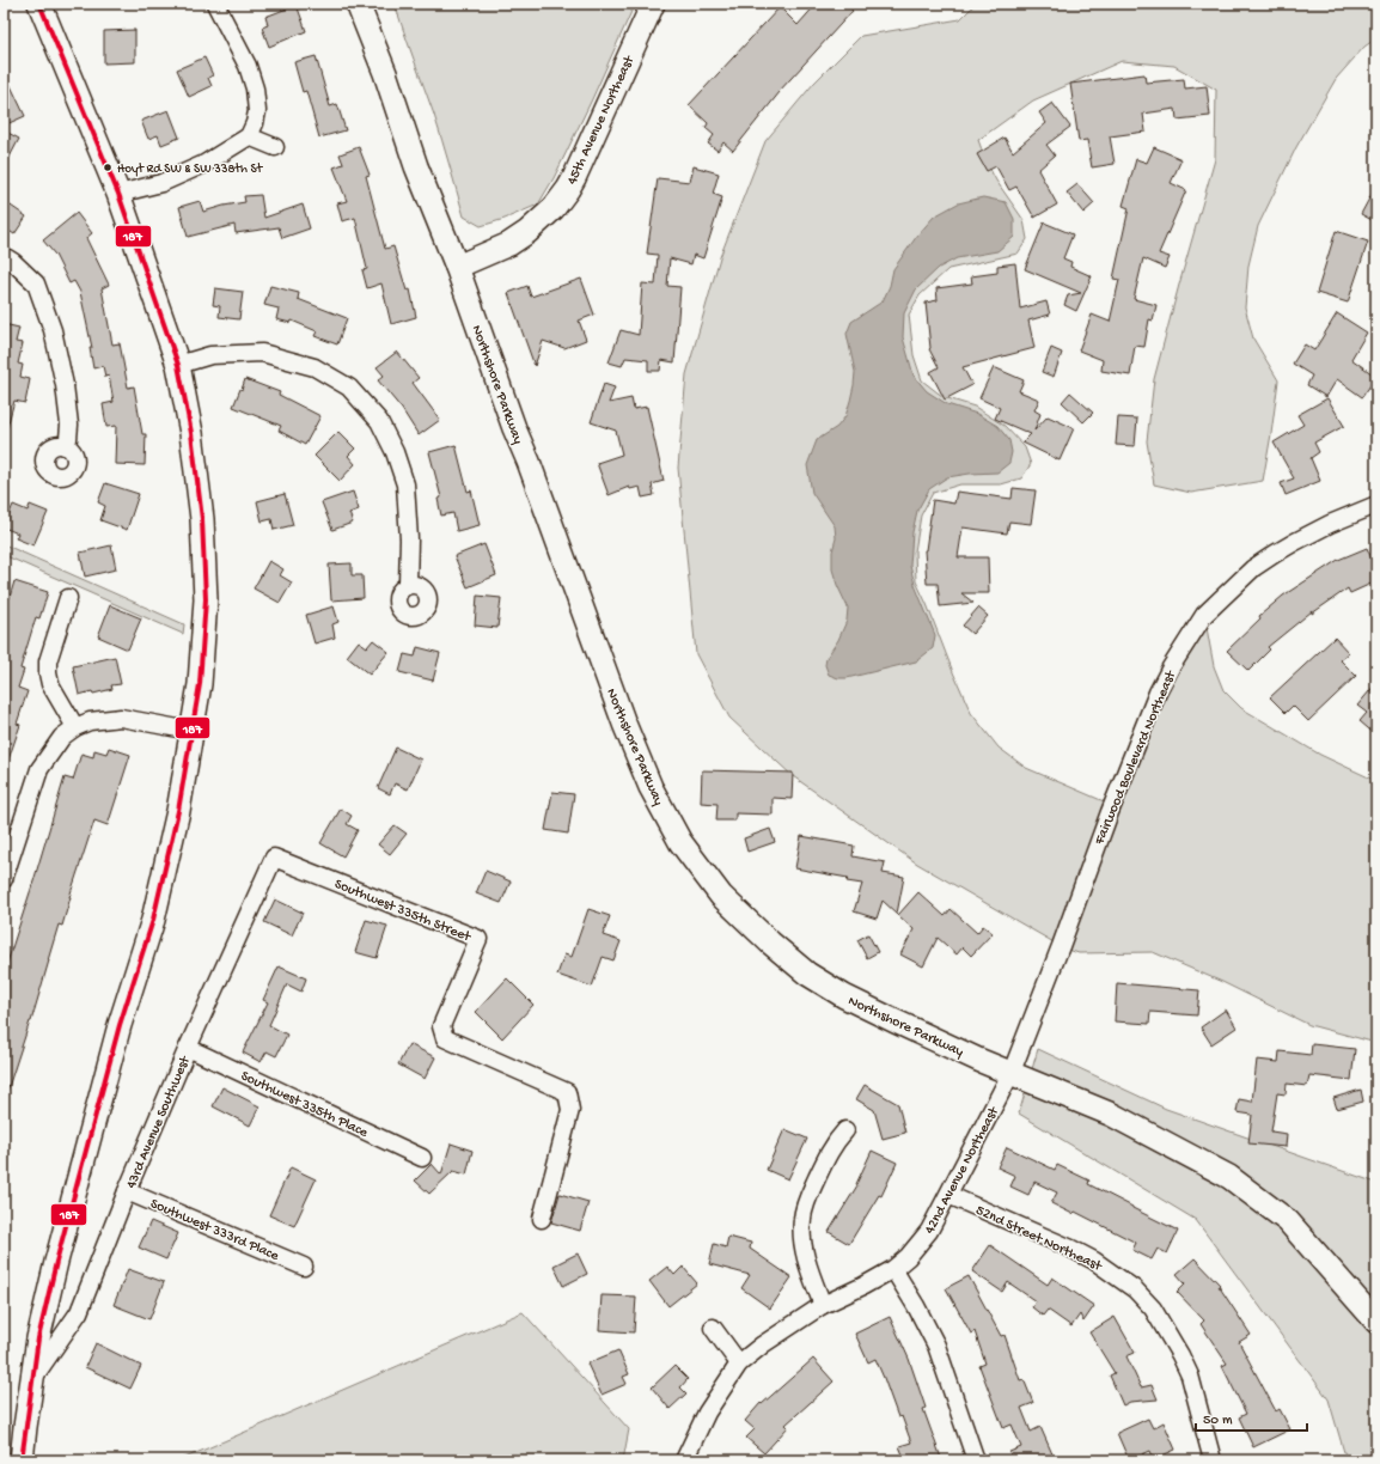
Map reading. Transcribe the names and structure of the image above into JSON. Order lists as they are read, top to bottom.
{
  "streets": {
    "street": [
      "45th Avenue Northeast",
      "Northshore Parkway",
      "Fairwood Boulevard Northeast",
      "Southwest 335th Street",
      "Southwest 335th Place",
      "43rd Avenue Southwest",
      "42nd Avenue Northeast",
      "Southwest 333rd Place",
      "52nd Street Northeast"
    ]
  },
  "crossings": [
    ["45th Avenue Northeast", "Northshore Parkway"],
    ["Northshore Parkway", "Fairwood Boulevard Northeast"],
    ["Northshore Parkway", "42nd Avenue Northeast"],
    ["Fairwood Boulevard Northeast", "42nd Avenue Northeast"],
    ["Southwest 335th Street", "43rd Avenue Southwest"],
    ["Southwest 335th Place", "43rd Avenue Southwest"],
    ["43rd Avenue Southwest", "Southwest 333rd Place"],
    ["42nd Avenue Northeast", "52nd Street Northeast"]
  ],
  "places": ["Hoyt Rd SW & SW 338th St"],
  "lines": ["transit line 187"],
  "scale_bar": "50 m"
}
